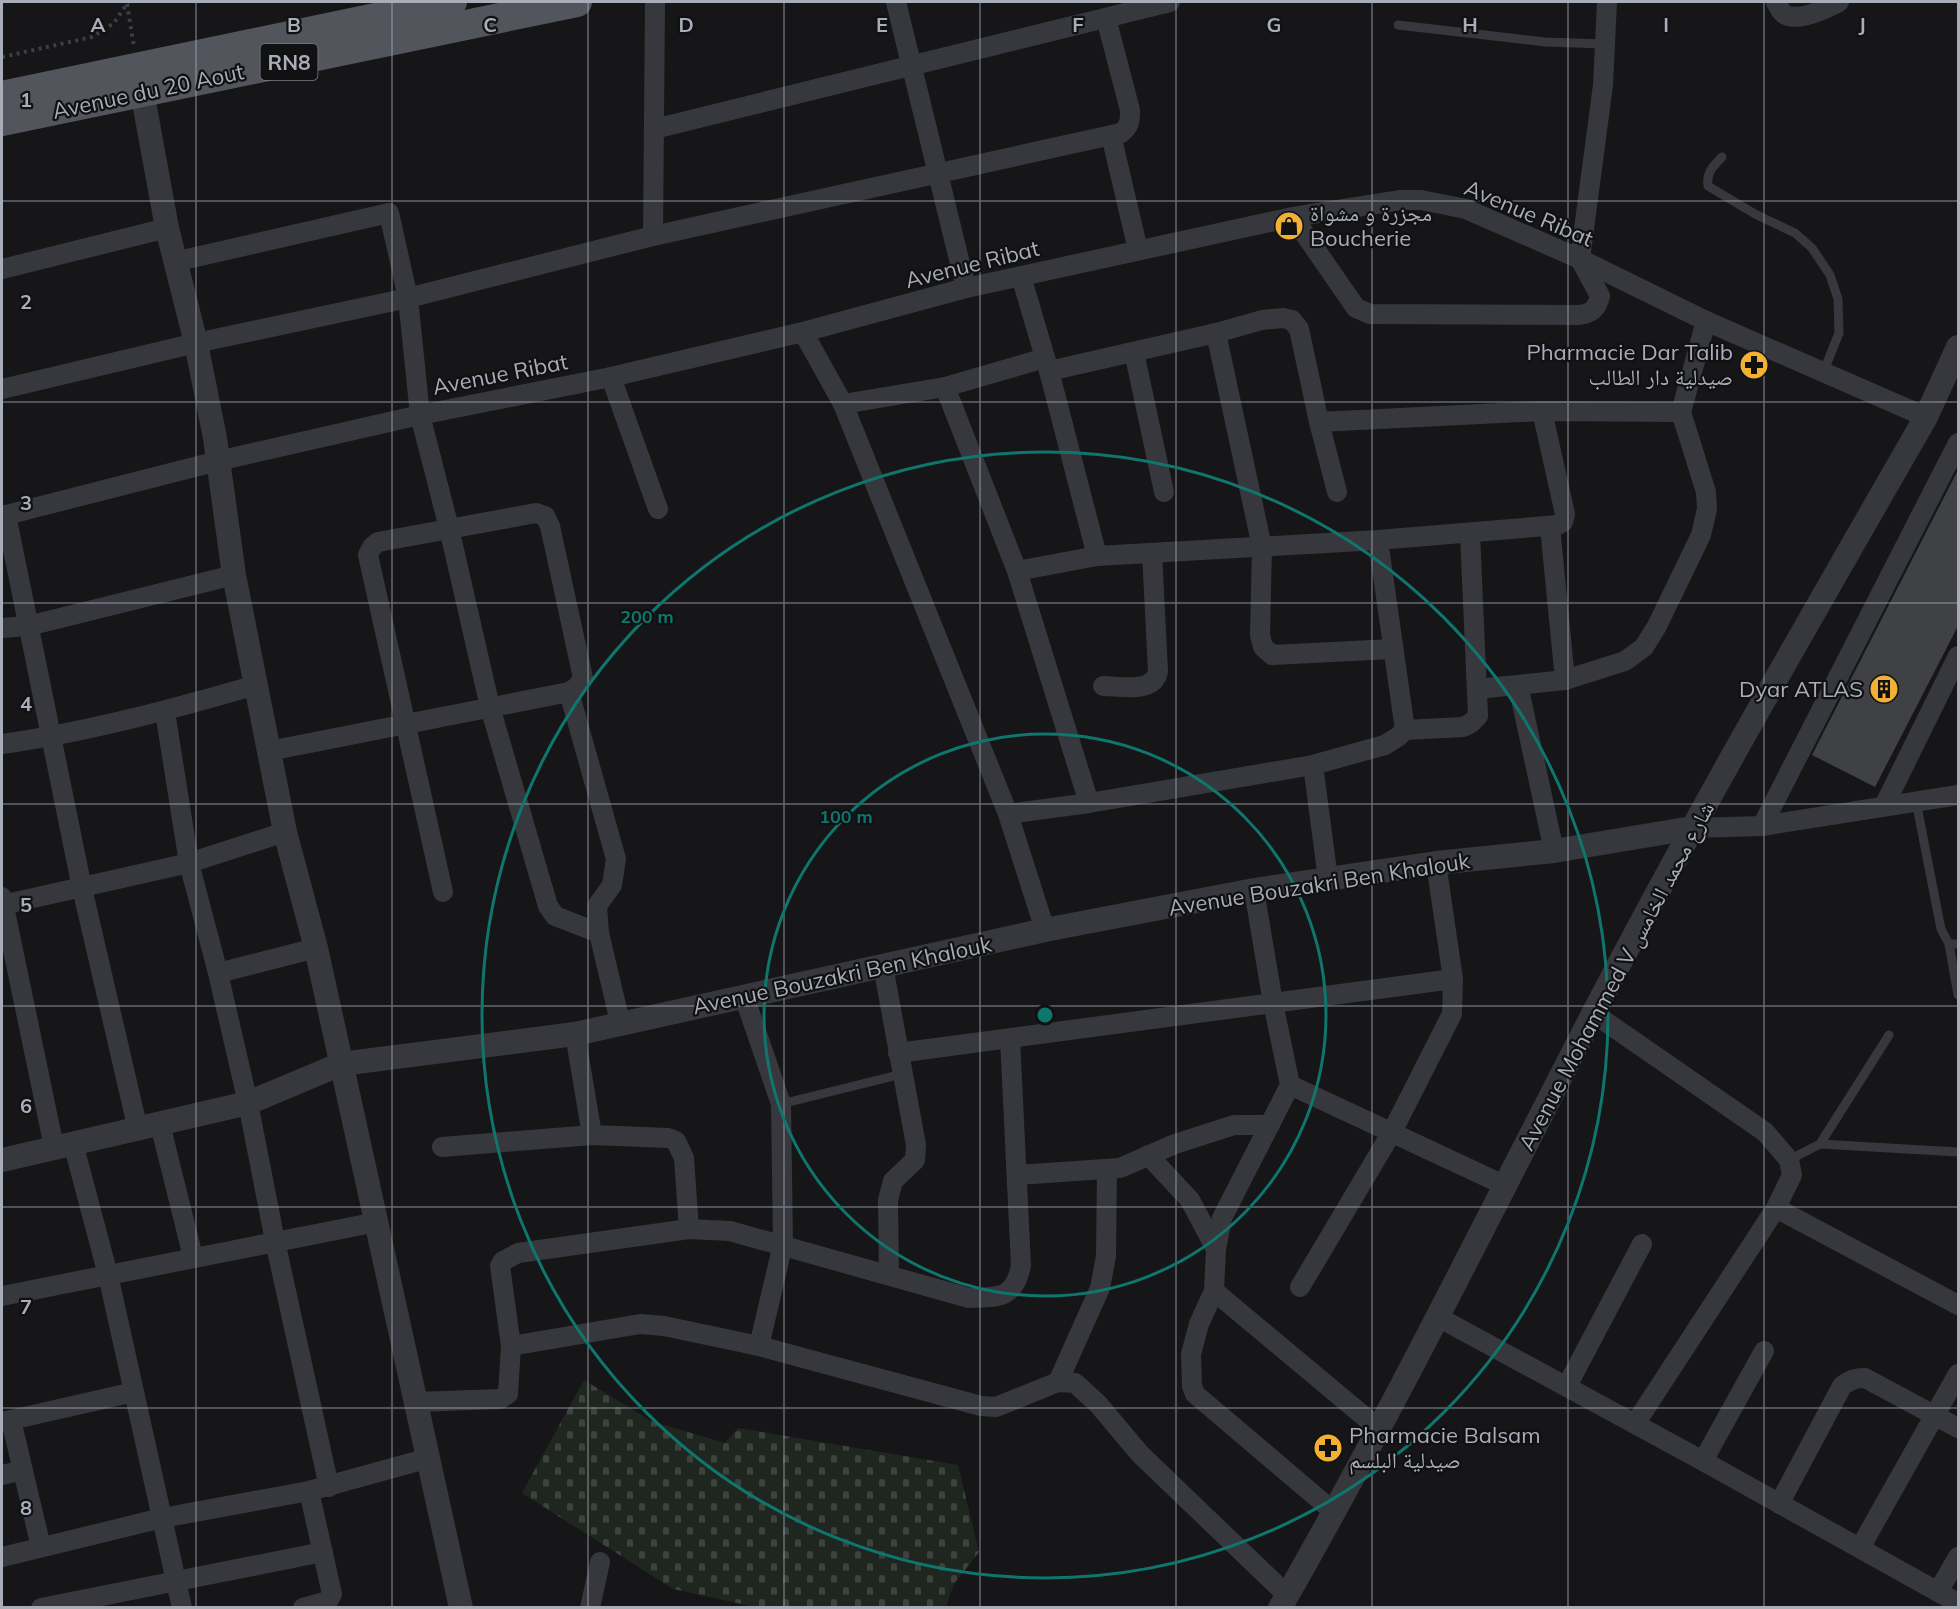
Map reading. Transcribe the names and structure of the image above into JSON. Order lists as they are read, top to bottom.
{
  "streets": {
    "main road": ["RN8", "Avenue du 20 Aout"],
    "street": ["Avenue Ribat", "Avenue Bouzakri Ben Khalouk", "Avenue Mohammed V شارع محمد الخامس"]
  },
  "crossings": [
    ["Avenue Ribat", "Avenue Mohammed V شارع محمد الخامس"],
    ["Avenue Bouzakri Ben Khalouk", "Avenue Mohammed V شارع محمد الخامس"]
  ],
  "places": {
    "shop": ["مجزرة و مشواة Boucherie"],
    "pharmacy": ["Pharmacie Dar Talib صيدلية دار الطالب", "Pharmacie Balsam صيدلية البلسم"],
    "building": ["Dyar ATLAS"]
  },
  "grid": {
    "columns": [
      "A",
      "B",
      "C",
      "D",
      "E",
      "F",
      "G",
      "H",
      "I",
      "J"
    ],
    "rows": [
      "1",
      "2",
      "3",
      "4",
      "5",
      "6",
      "7",
      "8"
    ]
  },
  "rings": ["200 m", "100 m"]
}
